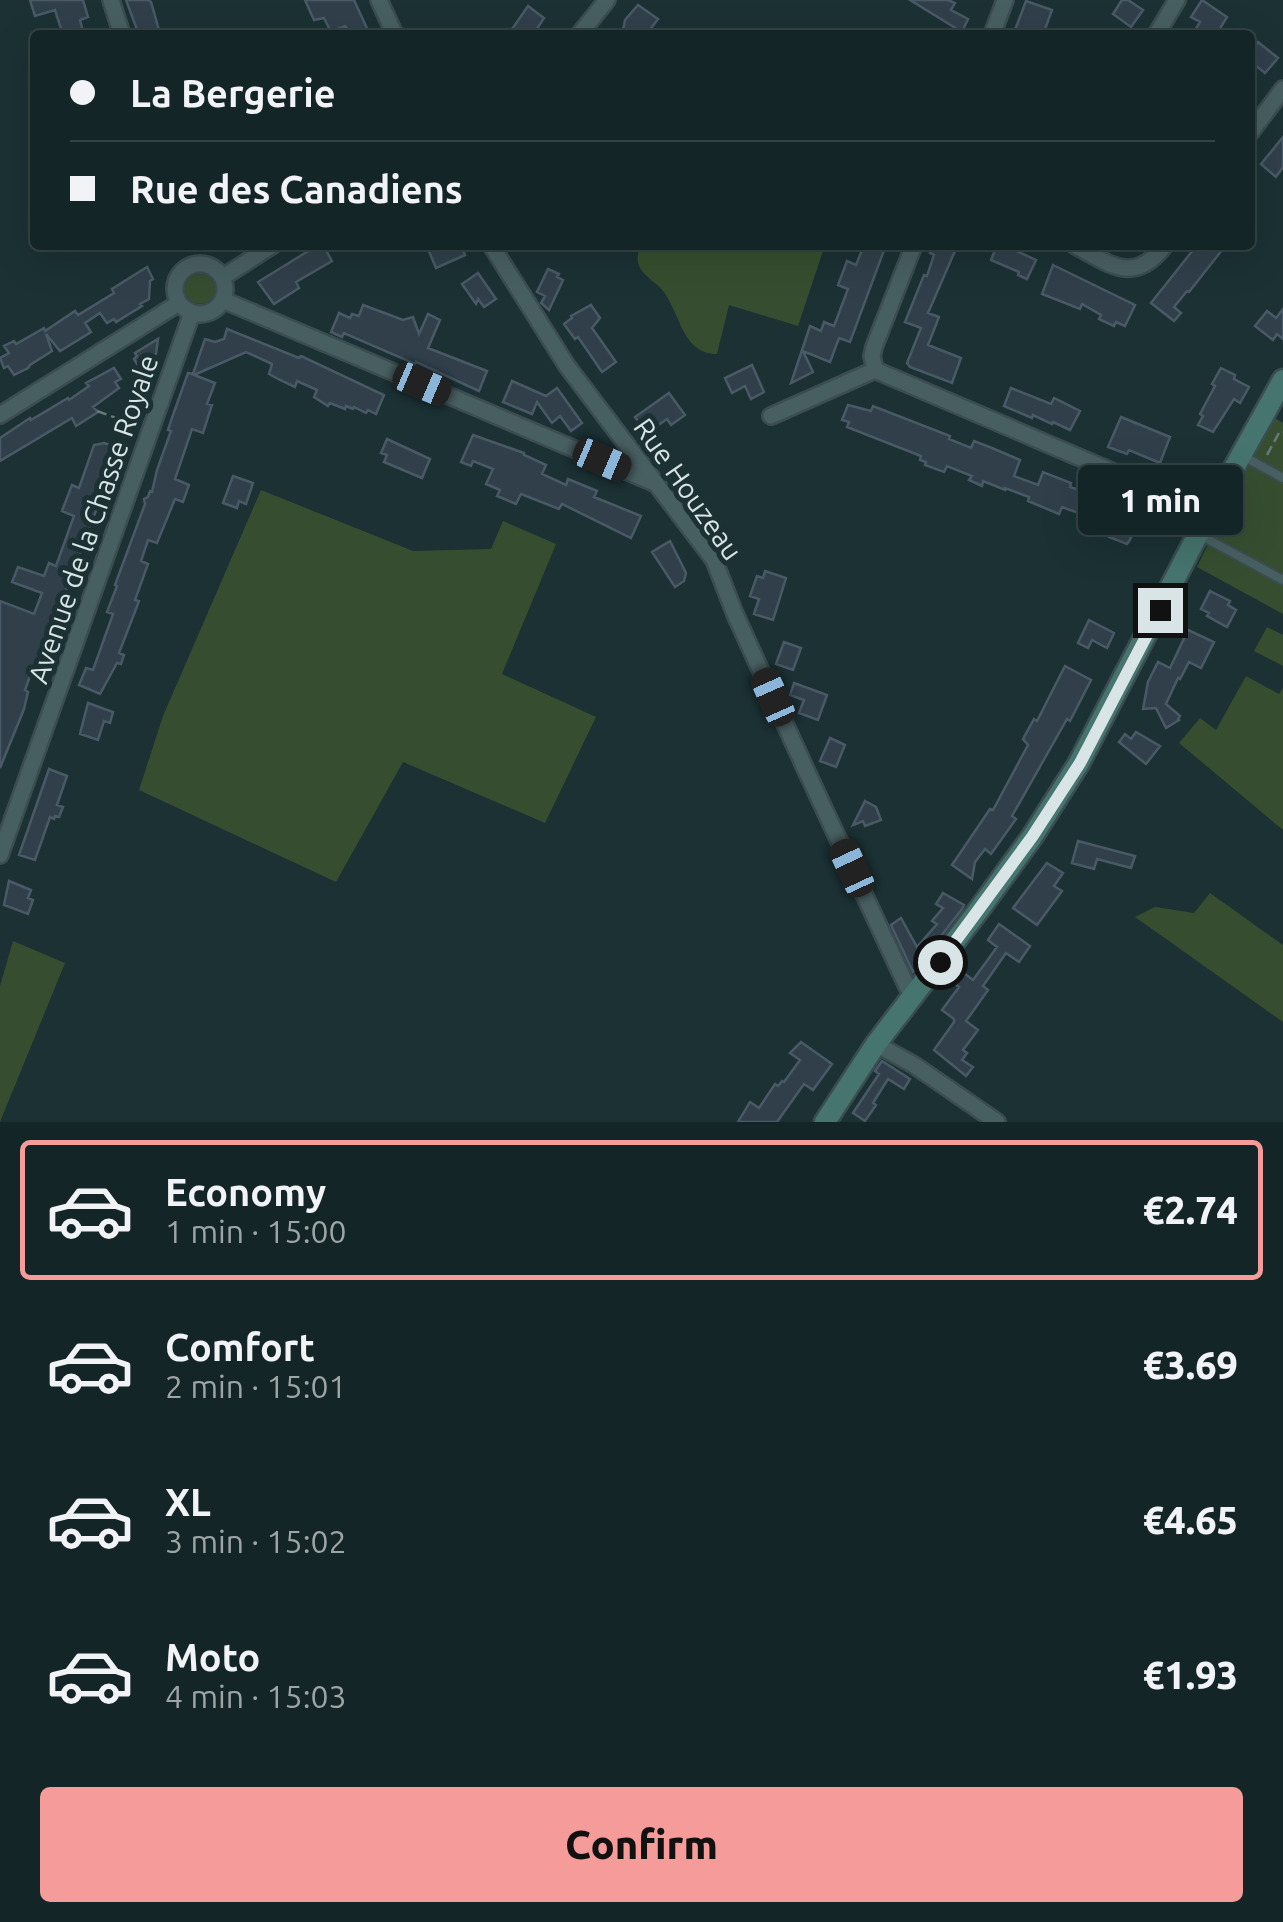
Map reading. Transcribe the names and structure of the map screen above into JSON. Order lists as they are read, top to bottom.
{
  "streets": {
    "street": ["Rue Houzeau", "Avenue de la Chasse Royale"]
  },
  "page": {
    "banner": ["La Bergerie", "Rue des Canadiens"],
    "bubble": "1 min",
    "list": [
      {
        "name": "Economy",
        "note": "1 min · 15:00",
        "value": "€2.74"
      },
      {
        "name": "Comfort",
        "note": "2 min · 15:01",
        "value": "€3.69"
      },
      {
        "name": "XL",
        "note": "3 min · 15:02",
        "value": "€4.65"
      },
      {
        "name": "Moto",
        "note": "4 min · 15:03",
        "value": "€1.93"
      }
    ],
    "buttons": "Confirm"
  }
}
